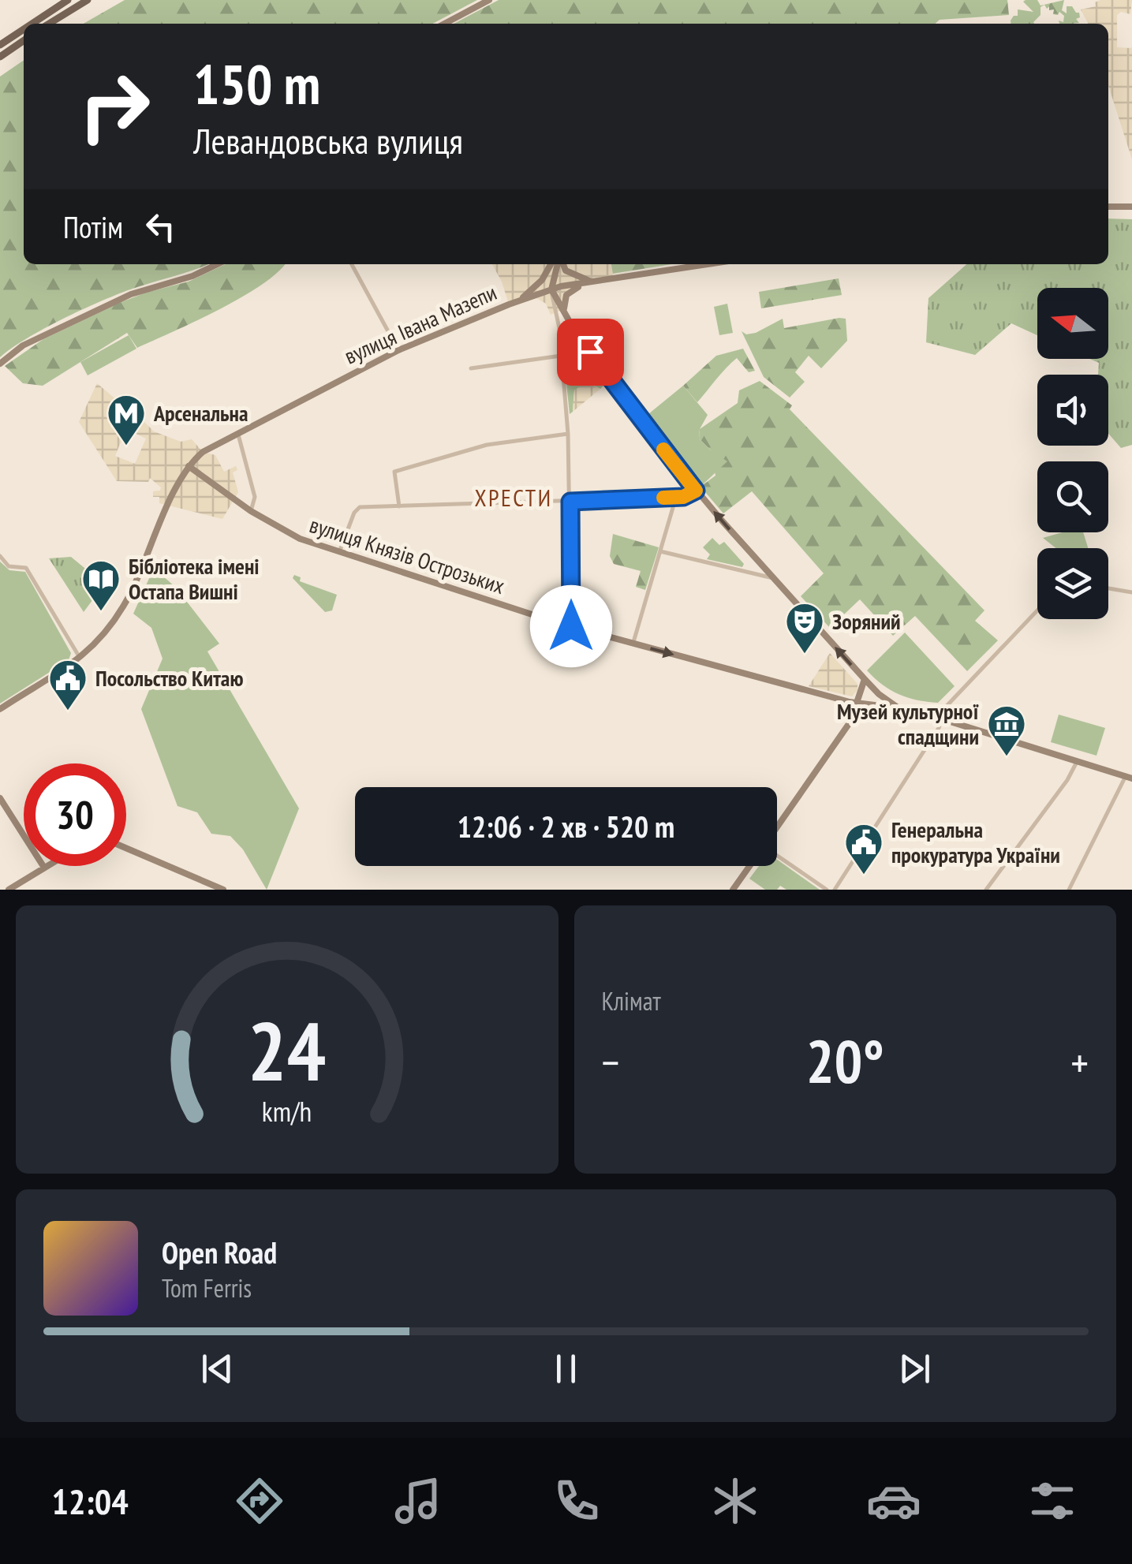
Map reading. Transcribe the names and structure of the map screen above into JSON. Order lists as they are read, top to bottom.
{
  "streets": {
    "main road": ["вулиця Івана Мазепи", "вулиця Князів Острозьких"]
  },
  "crossings": [
    ["вулиця Івана Мазепи", "вулиця Князів Острозьких"]
  ],
  "districts": ["ХРЕСТИ"],
  "places": {
    "metro station": ["Арсенальна"],
    "library": ["Бібліотека імені Остапа Вишні"],
    "theatre": ["Зоряний"],
    "public building": ["Посольство Китаю", "Генеральна прокуратура України"],
    "museum": ["Музей культурної спадщини"]
  },
  "north": "left",
  "page": {
    "turn": ["150 m", "Левандовська вулиця"],
    "then": "Потім",
    "limit": "30",
    "trip": "12:06 · 2 хв · 520 m",
    "tile": "Клімат",
    "heat": ["−", "20°", "+"],
    "song": ["Open Road", "Tom Ferris"],
    "tabs": "12:04",
    "gauge": ["24", "km/h"]
  }
}
